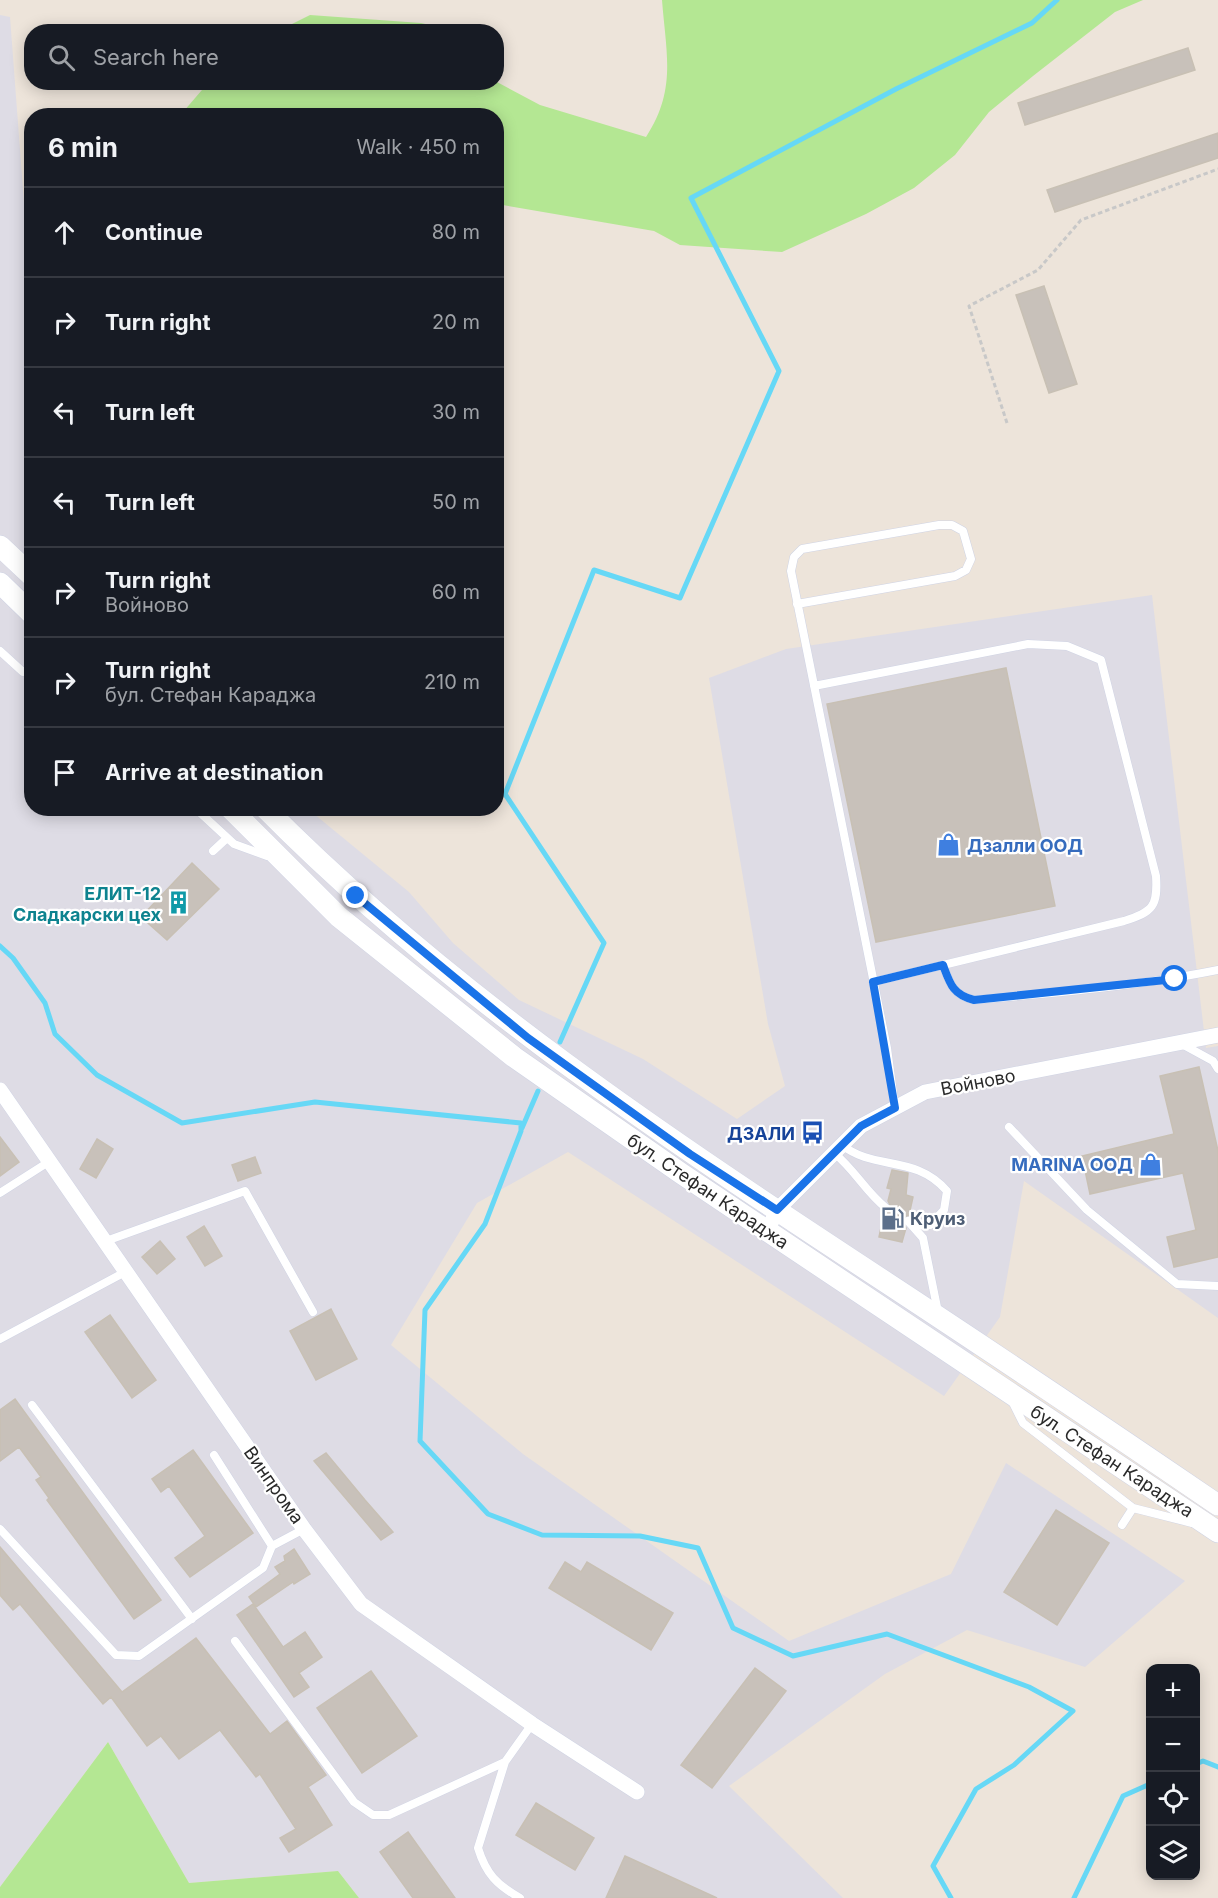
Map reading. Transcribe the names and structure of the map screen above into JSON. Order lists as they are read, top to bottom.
{
  "streets": {
    "main road": ["бул. Стефан Караджа"],
    "street": ["Войново", "Винпрома"]
  },
  "crossings": [
    ["Войново", "бул. Стефан Караджа"]
  ],
  "places": {
    "shop": ["Дзалли ООД", "MARINA ООД"],
    "building": ["ЕЛИТ-12 Сладкарски цех"],
    "bus stop": ["ДЗАЛИ"],
    "fuel station": ["Круиз"]
  },
  "page": {
    "search": "Search here",
    "heading": ["6 min", "Walk · 450 m"],
    "list": [
      ["Continue", "80 m"],
      ["Turn right", "20 m"],
      ["Turn left", "30 m"],
      ["Turn left", "50 m"],
      ["Turn right", "Войново", "60 m"],
      ["Turn right", "бул. Стефан Караджа", "210 m"],
      "Arrive at destination"
    ],
    "map_buttons": ["+", "−"]
  }
}
